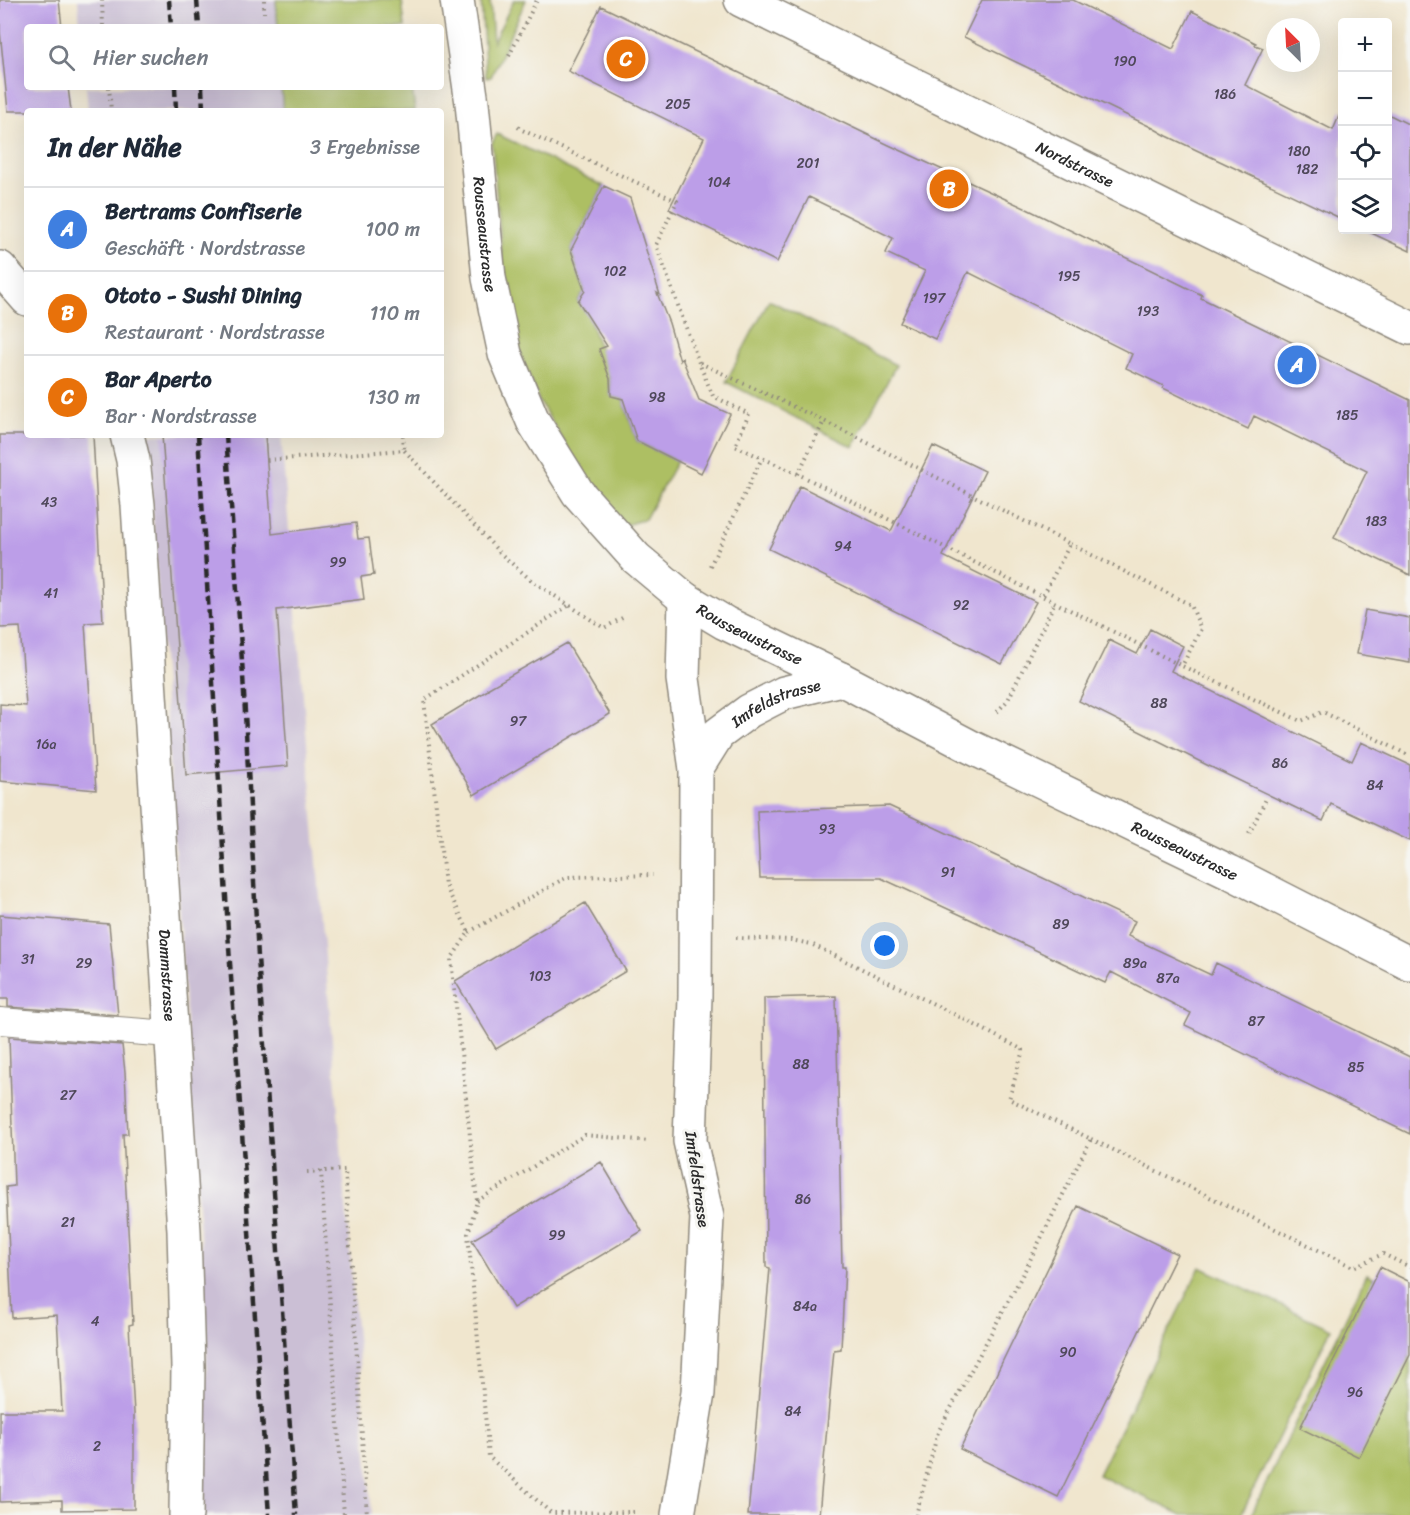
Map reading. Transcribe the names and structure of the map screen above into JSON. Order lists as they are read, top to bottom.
{
  "streets": {
    "street": [
      "Nordstrasse",
      "Rousseaustrasse",
      "Imfeldstrasse",
      "Dammstrasse"
    ]
  },
  "crossings": [
    ["Rousseaustrasse", "Imfeldstrasse"]
  ],
  "house_numbers": [
    "190",
    "186",
    "205",
    "180",
    "201",
    "182",
    "104",
    "102",
    "195",
    "197",
    "193",
    "98",
    "185",
    "43",
    "183",
    "94",
    "99",
    "41",
    "92",
    "88",
    "97",
    "16a",
    "86",
    "84",
    "93",
    "91",
    "89",
    "31",
    "29",
    "89a",
    "103",
    "87a",
    "87",
    "88",
    "85",
    "27",
    "86",
    "21",
    "99",
    "84a",
    "4",
    "90",
    "96",
    "84",
    "2"
  ],
  "north": "top left",
  "page": {
    "map_buttons": ["+", "−"],
    "search": "Hier suchen",
    "pins": ["C", "B", "A"],
    "heading": ["In der Nähe", "3 Ergebnisse"],
    "list": [
      {
        "mark": "A",
        "name": "Bertrams Confiserie",
        "note": "Geschäft · Nordstrasse",
        "value": "100 m"
      },
      {
        "mark": "B",
        "name": "Ototo - Sushi Dining",
        "note": "Restaurant · Nordstrasse",
        "value": "110 m"
      },
      {
        "mark": "C",
        "name": "Bar Aperto",
        "note": "Bar · Nordstrasse",
        "value": "130 m"
      }
    ]
  }
}
